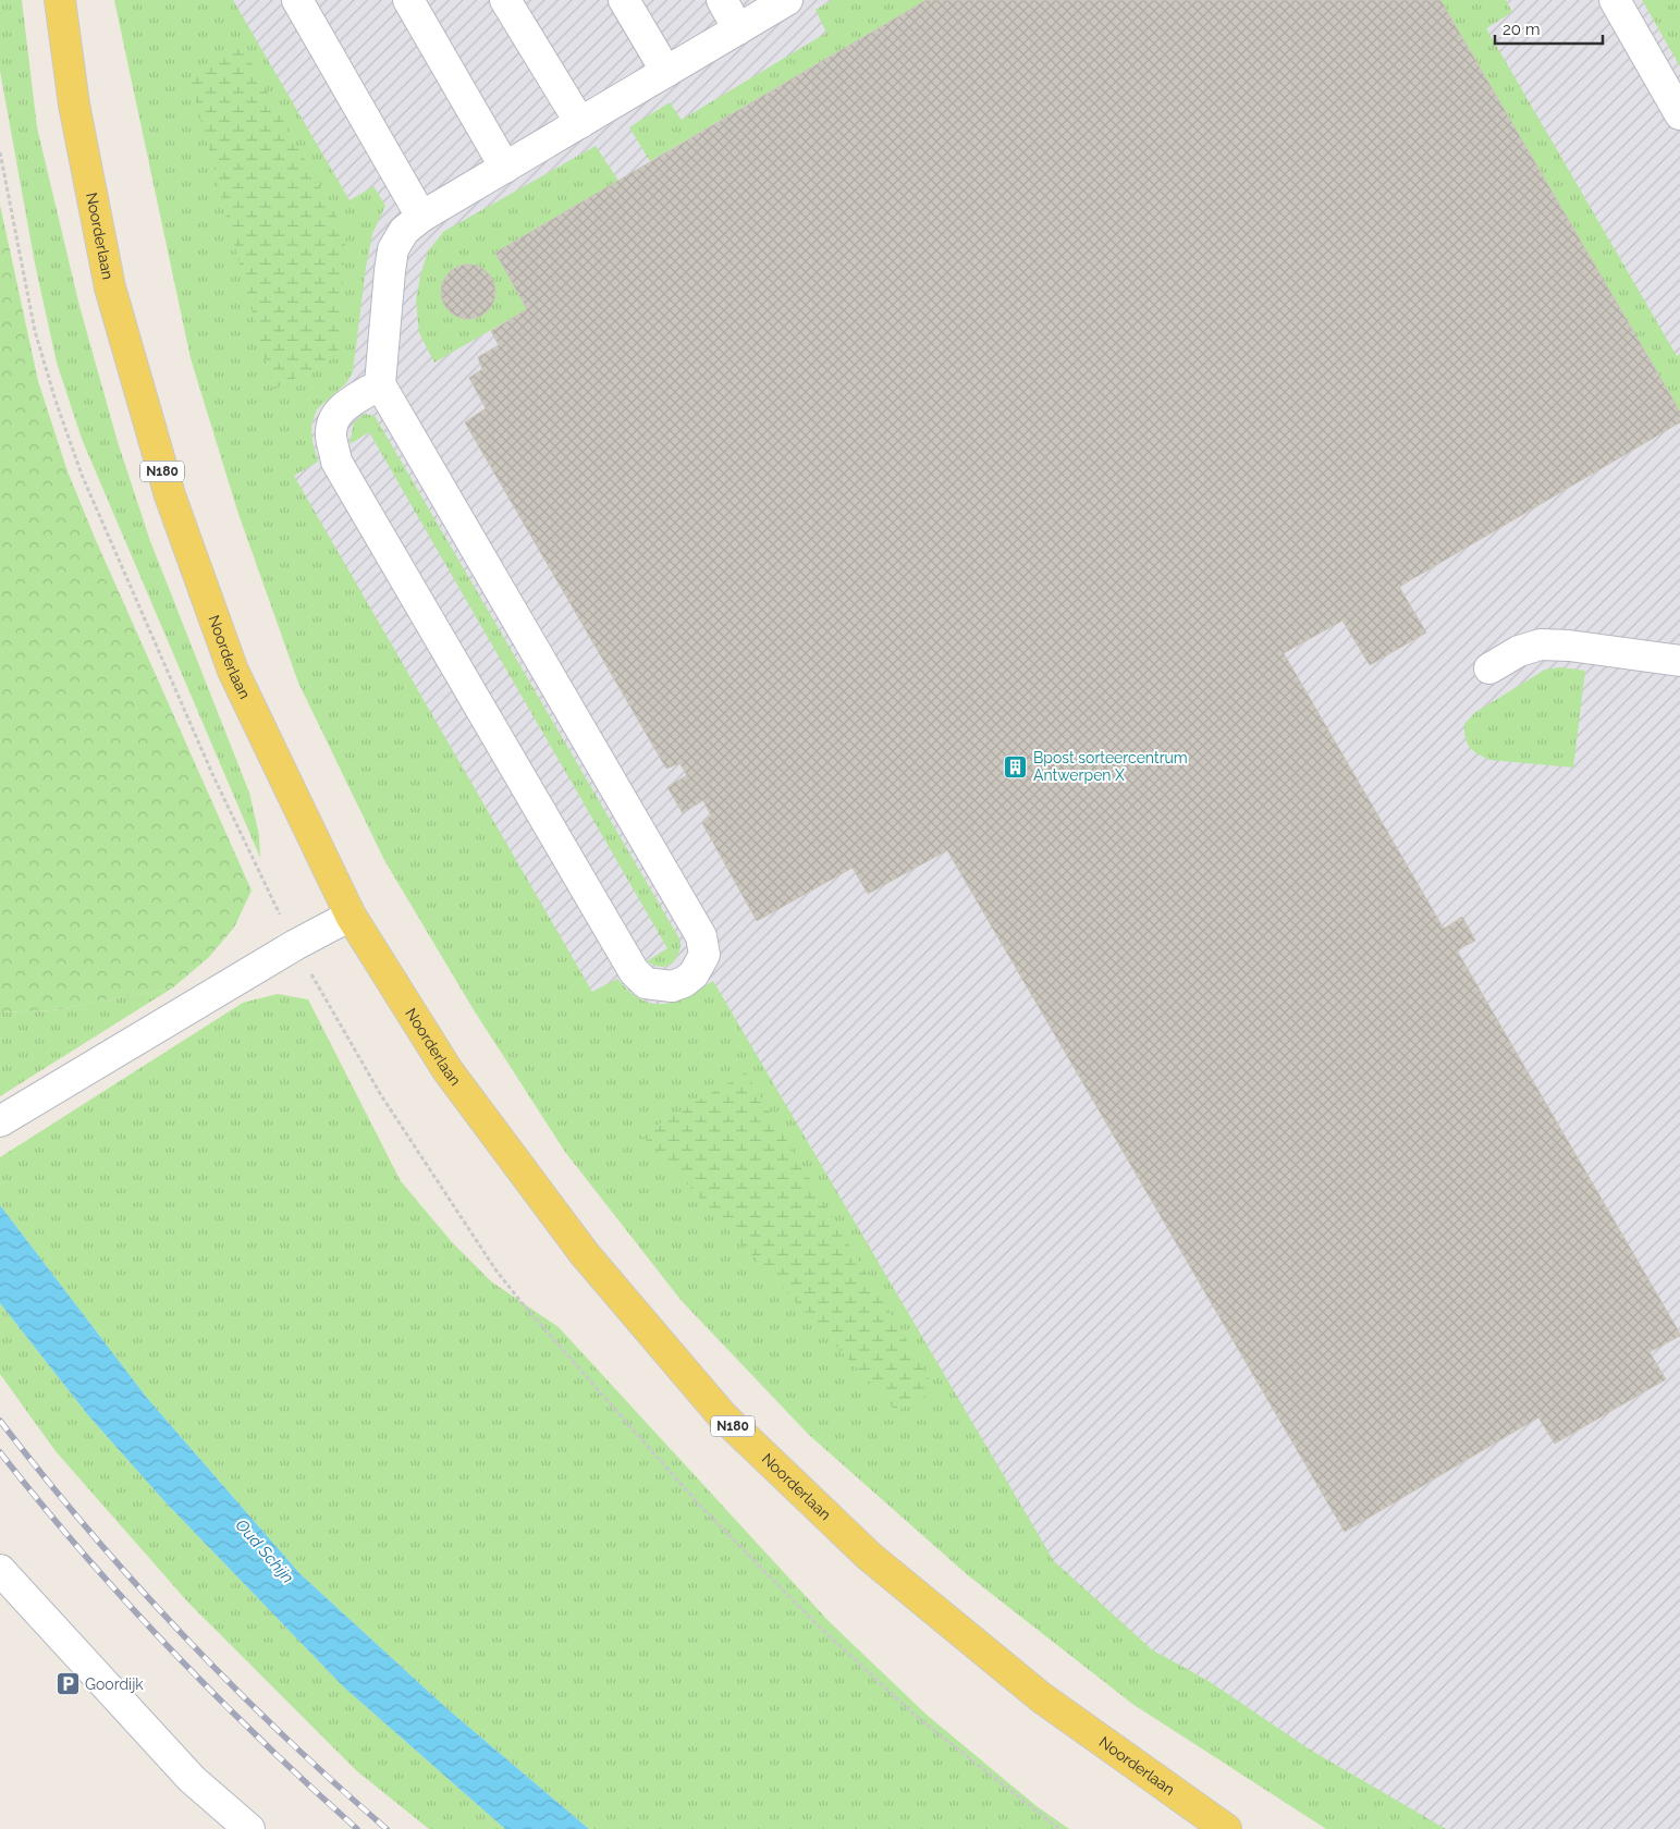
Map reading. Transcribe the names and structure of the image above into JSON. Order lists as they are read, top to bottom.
{
  "streets": {
    "main road": ["Noorderlaan", "N180"]
  },
  "water": ["Oud Schijn"],
  "places": {
    "building": ["Bpost sorteercentrum Antwerpen X"],
    "parking": ["Goordijk"]
  },
  "scale_bar": "20 m"
}
